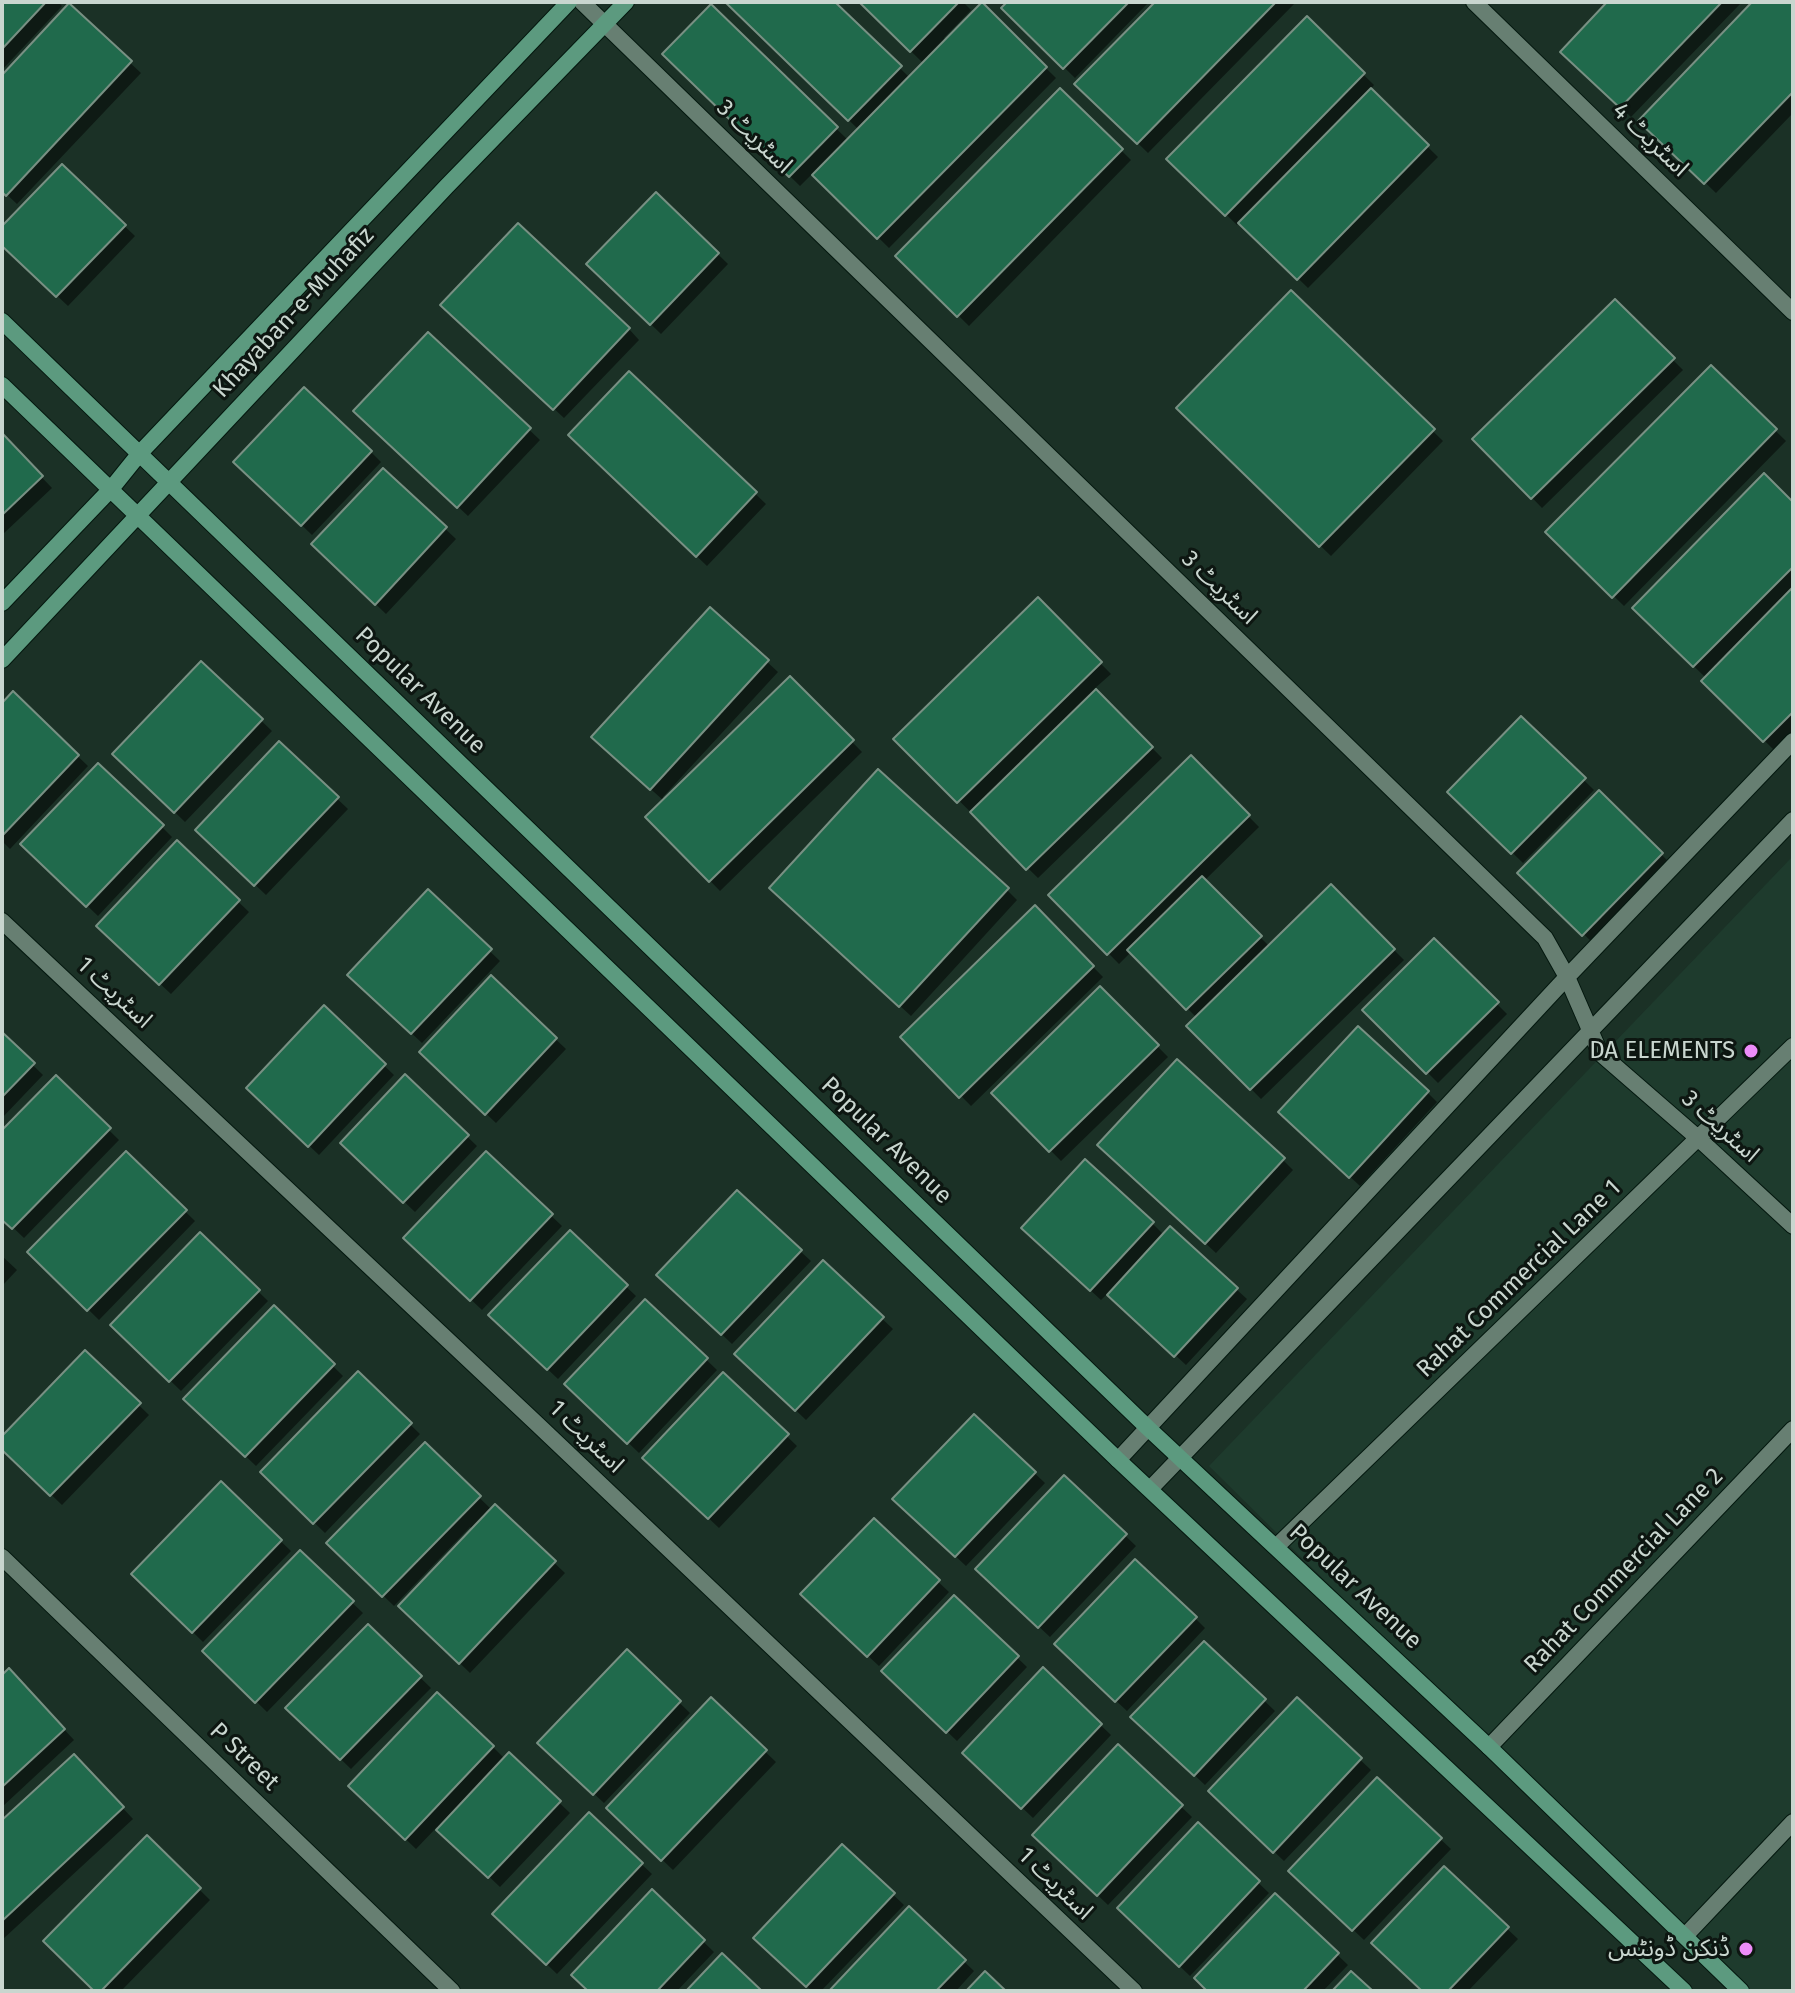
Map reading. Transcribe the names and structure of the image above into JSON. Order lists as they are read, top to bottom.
{
  "streets": {
    "street": [
      "اسٹریٹ 3",
      "اسٹریٹ 4",
      "Khayaban-e-Muhafiz",
      "Popular Avenue",
      "اسٹریٹ 1",
      "Rahat Commercial Lane 1",
      "Rahat Commercial Lane 2",
      "P Street"
    ]
  },
  "crossings": [
    ["اسٹریٹ 3", "Khayaban-e-Muhafiz"],
    ["اسٹریٹ 3", "Rahat Commercial Lane 1"],
    ["Khayaban-e-Muhafiz", "Popular Avenue"],
    ["Popular Avenue", "Rahat Commercial Lane 1"],
    ["Popular Avenue", "Rahat Commercial Lane 2"]
  ],
  "places": ["DA ELEMENTS", "ڈنکن ڈونٹس"]
}
